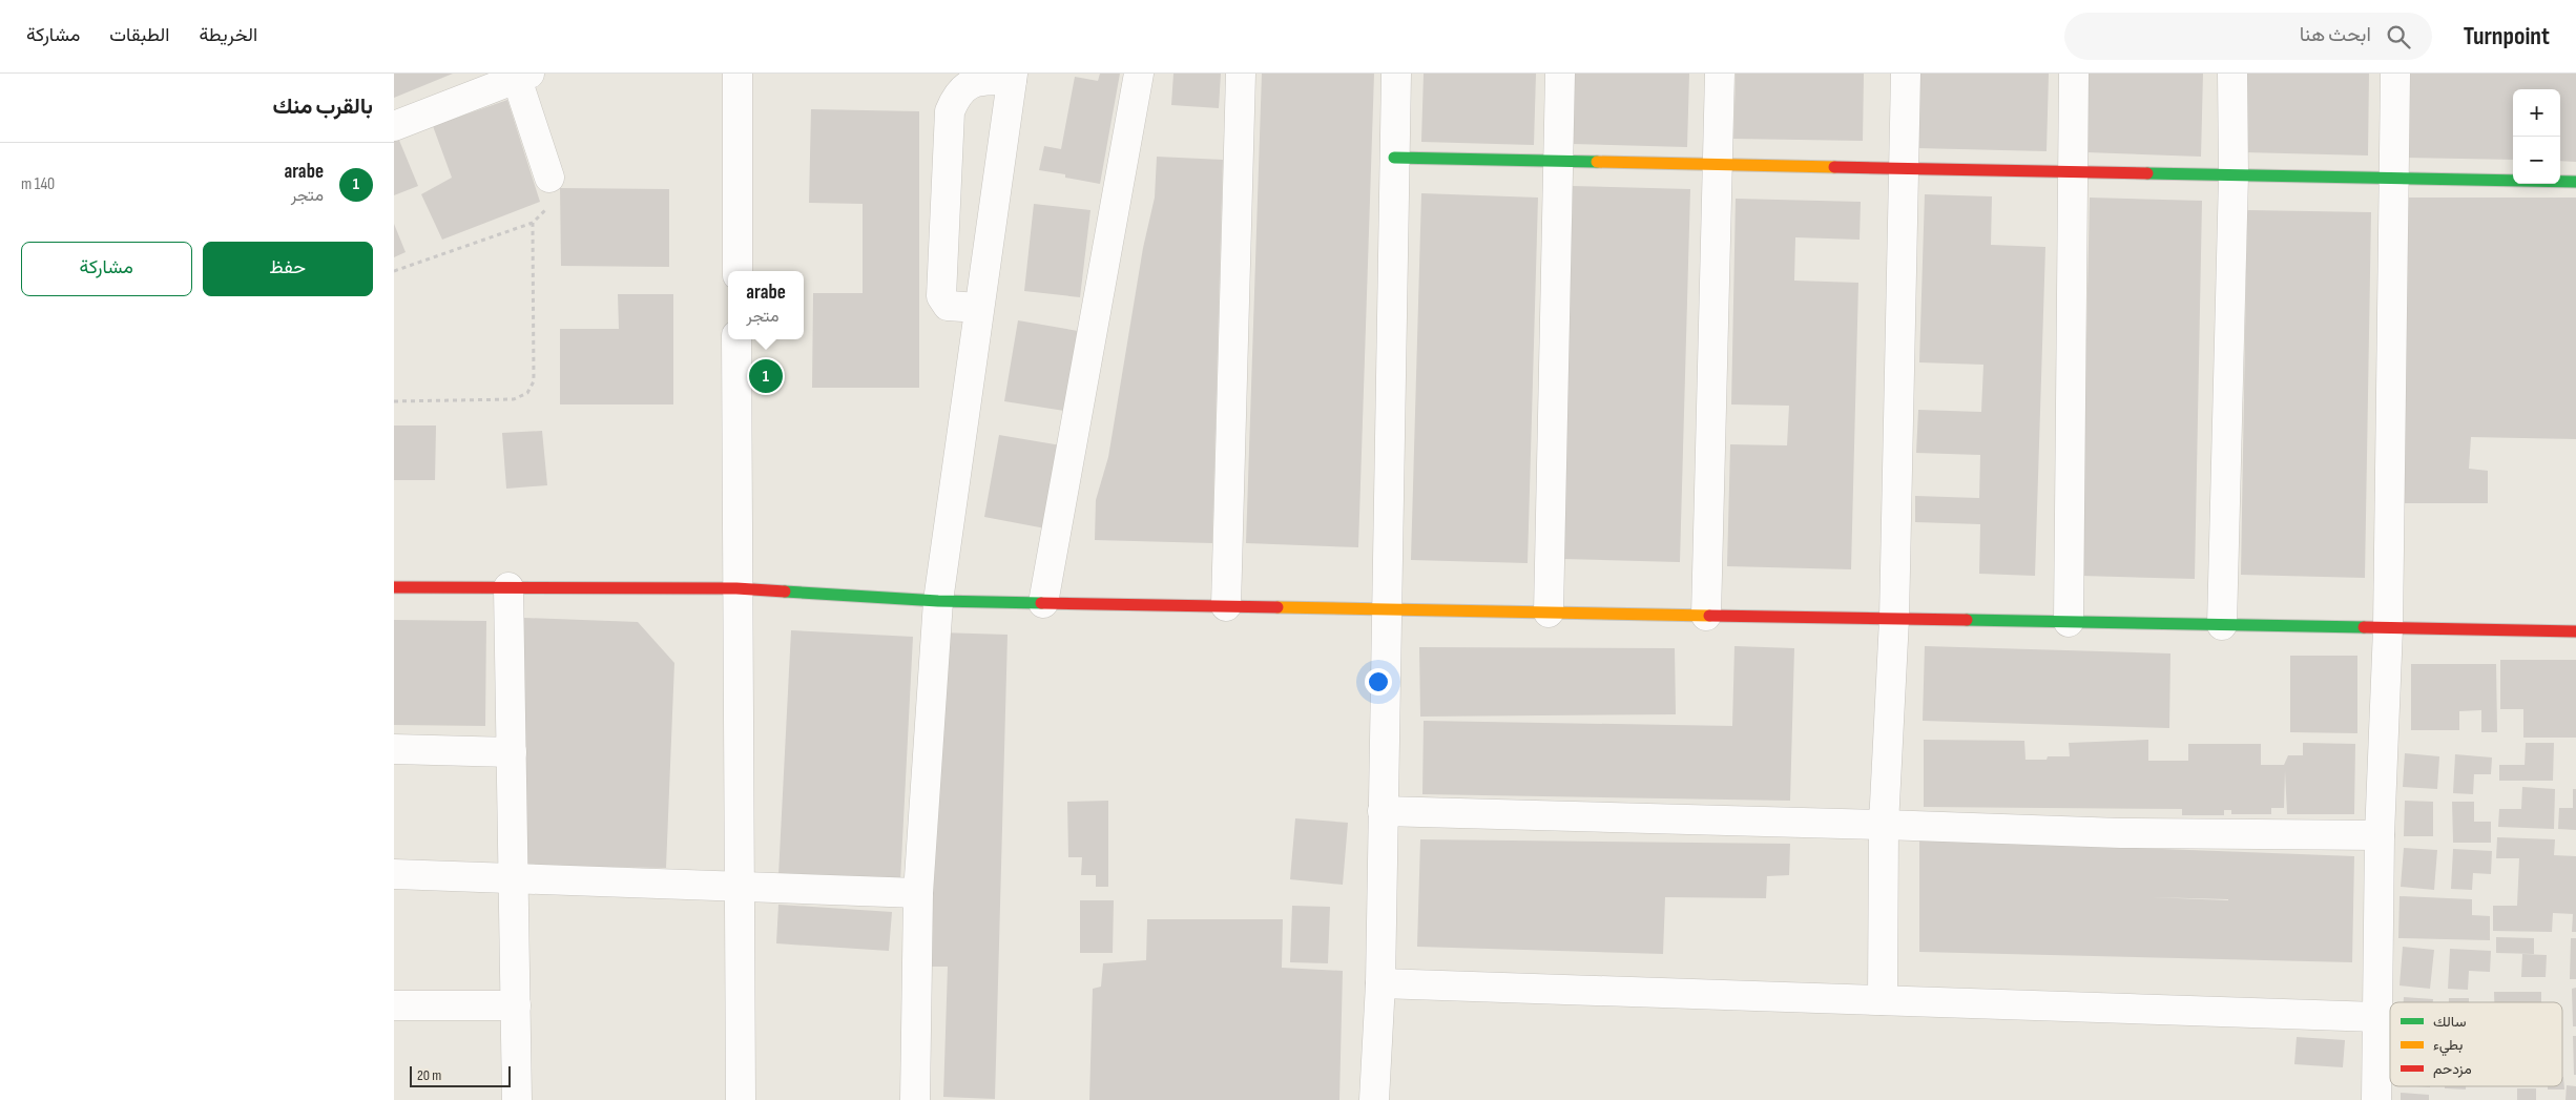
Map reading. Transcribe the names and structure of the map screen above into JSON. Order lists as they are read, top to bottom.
{
  "legend": ["سالك", "بطيء", "مزدحم"],
  "scale_bar": "20 m",
  "page": {
    "header": "Turnpoint",
    "search": "ابحث هنا",
    "nav": ["الخريطة", "الطبقات", "مشاركة"],
    "heading": "بالقرب منك",
    "map_buttons": ["+", "−"],
    "list": [
      {
        "mark": "1",
        "name": "arabe",
        "note": "متجر",
        "value": "140 m"
      }
    ],
    "buttons": ["حفظ", "مشاركة"],
    "popup": ["arabe", "متجر"],
    "pins": "1",
    "scale": "20 m"
  }
}
